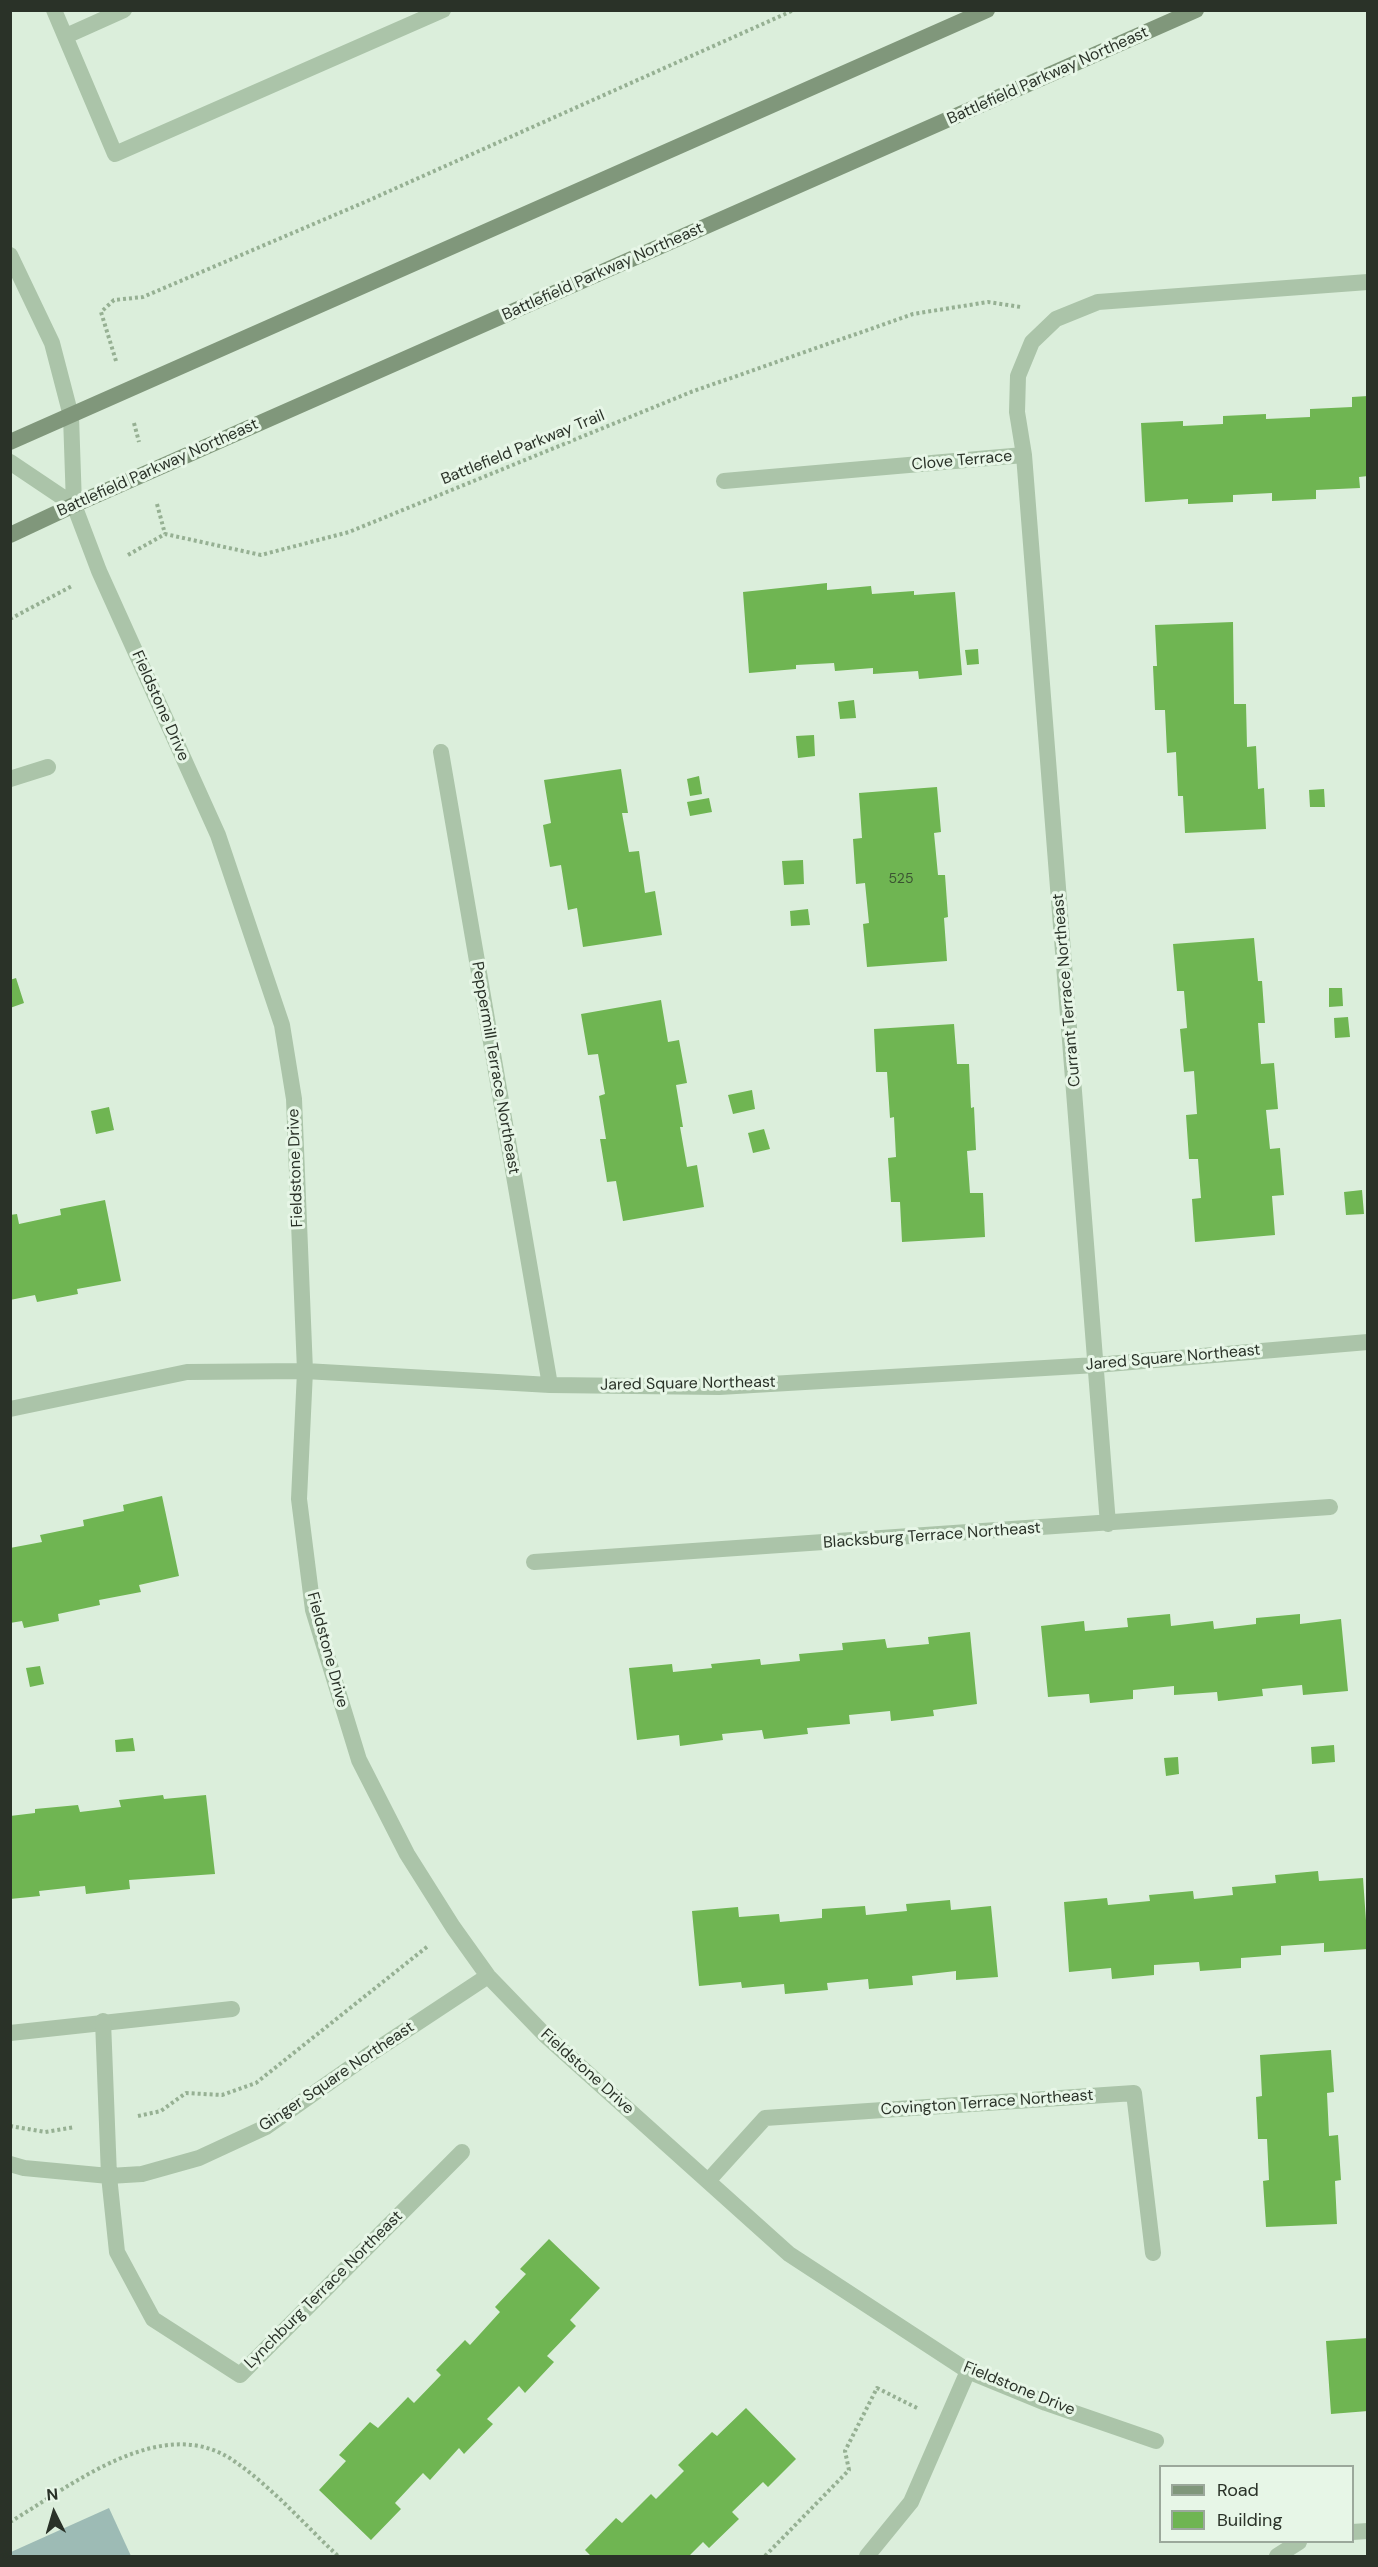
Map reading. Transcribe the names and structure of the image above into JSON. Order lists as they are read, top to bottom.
{
  "streets": {
    "main road": ["Battlefield Parkway Northeast"],
    "street": [
      "Clove Terrace",
      "Fieldstone Drive",
      "Currant Terrace Northeast",
      "Peppermill Terrace Northeast",
      "Jared Square Northeast",
      "Blacksburg Terrace Northeast",
      "Ginger Square Northeast",
      "Covington Terrace Northeast",
      "Lynchburg Terrace Northeast"
    ],
    "path": ["Battlefield Parkway Trail"]
  },
  "crossings": [
    ["Battlefield Parkway Northeast", "Fieldstone Drive"],
    ["Battlefield Parkway Trail", "Clove Terrace"],
    ["Battlefield Parkway Trail", "Fieldstone Drive"],
    ["Clove Terrace", "Currant Terrace Northeast"],
    ["Fieldstone Drive", "Jared Square Northeast"],
    ["Fieldstone Drive", "Ginger Square Northeast"],
    ["Fieldstone Drive", "Covington Terrace Northeast"],
    ["Currant Terrace Northeast", "Jared Square Northeast"],
    ["Currant Terrace Northeast", "Blacksburg Terrace Northeast"],
    ["Peppermill Terrace Northeast", "Jared Square Northeast"],
    ["Ginger Square Northeast", "Lynchburg Terrace Northeast"]
  ],
  "house_numbers": ["525"],
  "legend": ["Road", "Building"],
  "north": "top"
}
